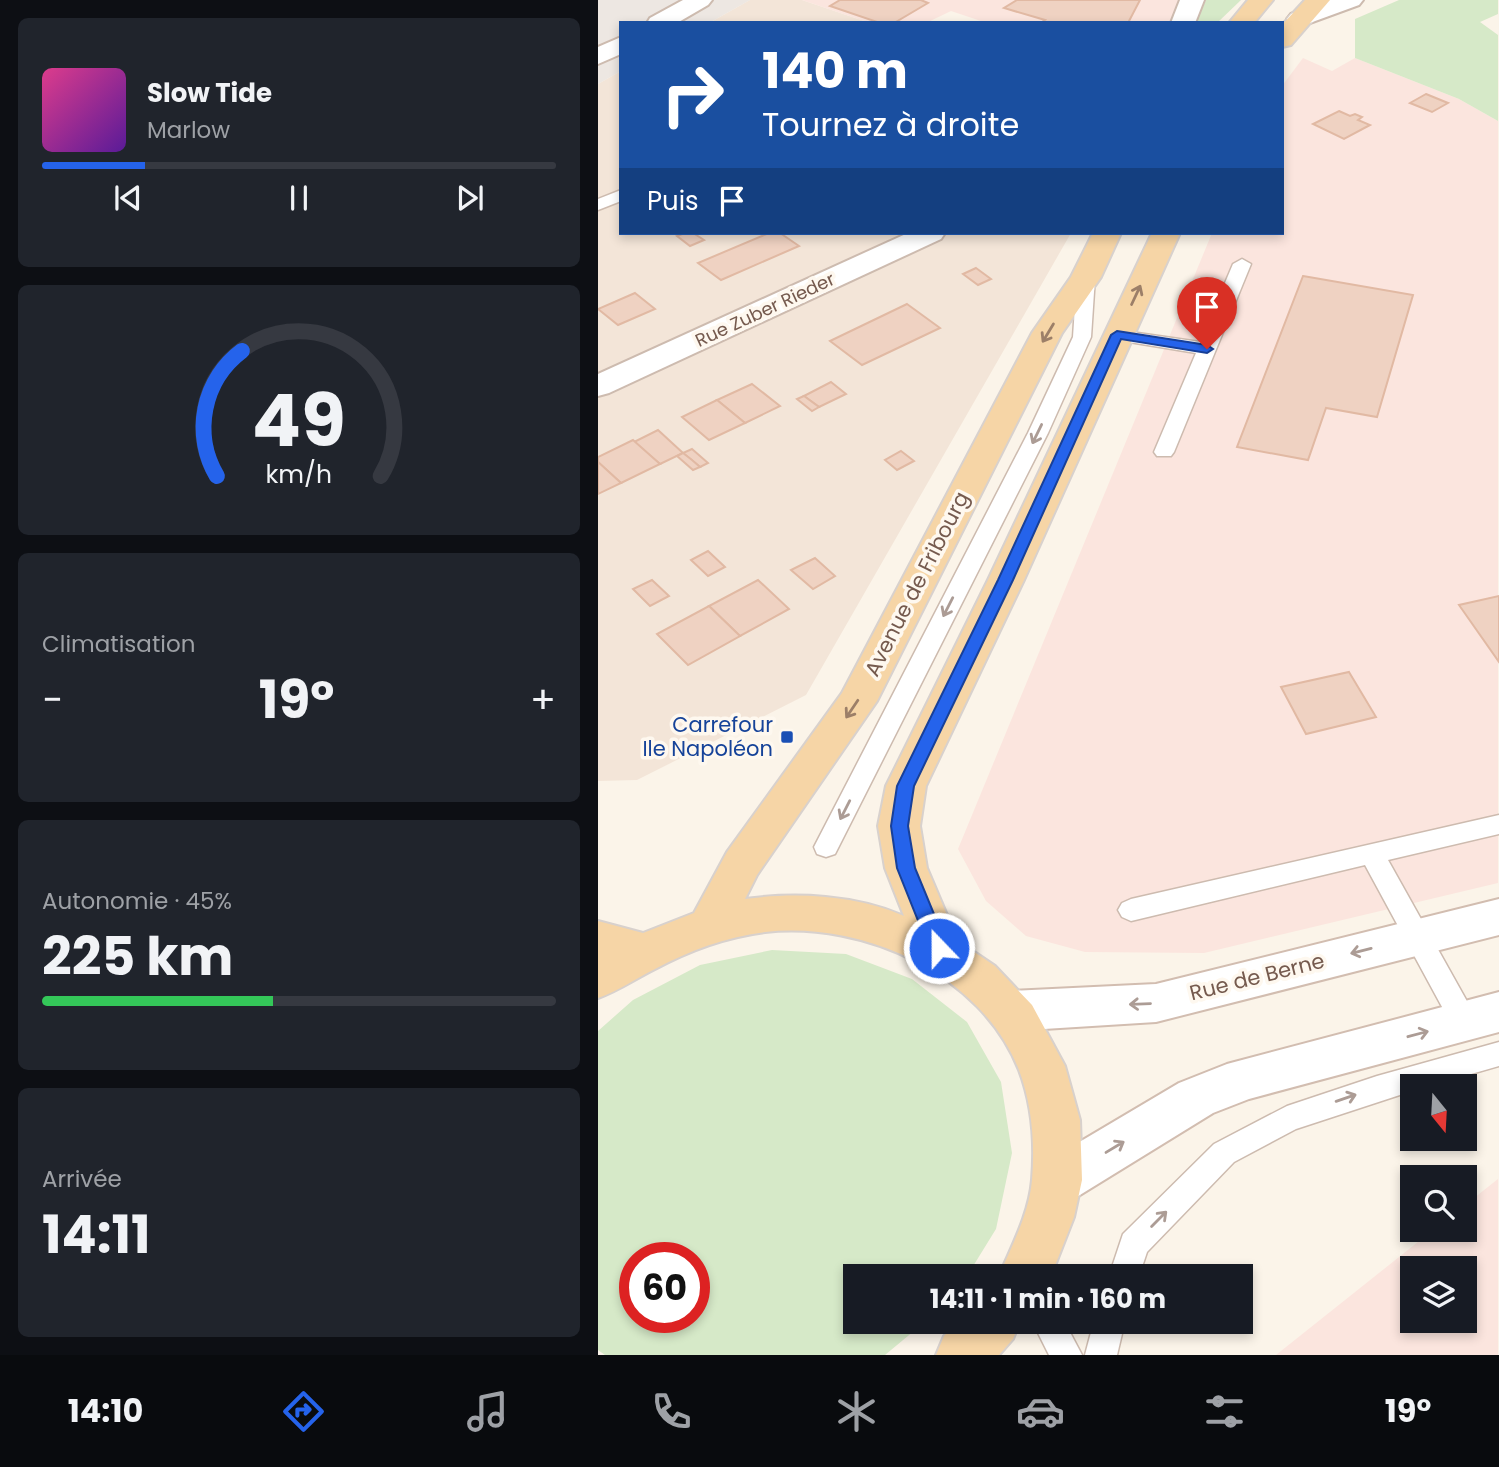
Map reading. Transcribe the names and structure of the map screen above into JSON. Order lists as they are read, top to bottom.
{
  "streets": {
    "main road": ["Avenue de Fribourg"],
    "street": ["Rue Zuber Rieder", "Rue de Berne"]
  },
  "places": {
    "transit": ["Carrefour Ile Napoléon"]
  },
  "north": "bottom",
  "page": {
    "turn": ["140 m", "Tournez à droite"],
    "song": ["Slow Tide", "Marlow"],
    "then": "Puis",
    "tile": [
      "Climatisation",
      ["Autonomie · 45%", "225 km"],
      ["Arrivée", "14:11"]
    ],
    "heat": ["−", "19°", "+"],
    "limit": "60",
    "trip": "14:11 · 1 min · 160 m",
    "tabs": ["14:10", "19°"],
    "gauge": ["49", "km/h"]
  }
}
